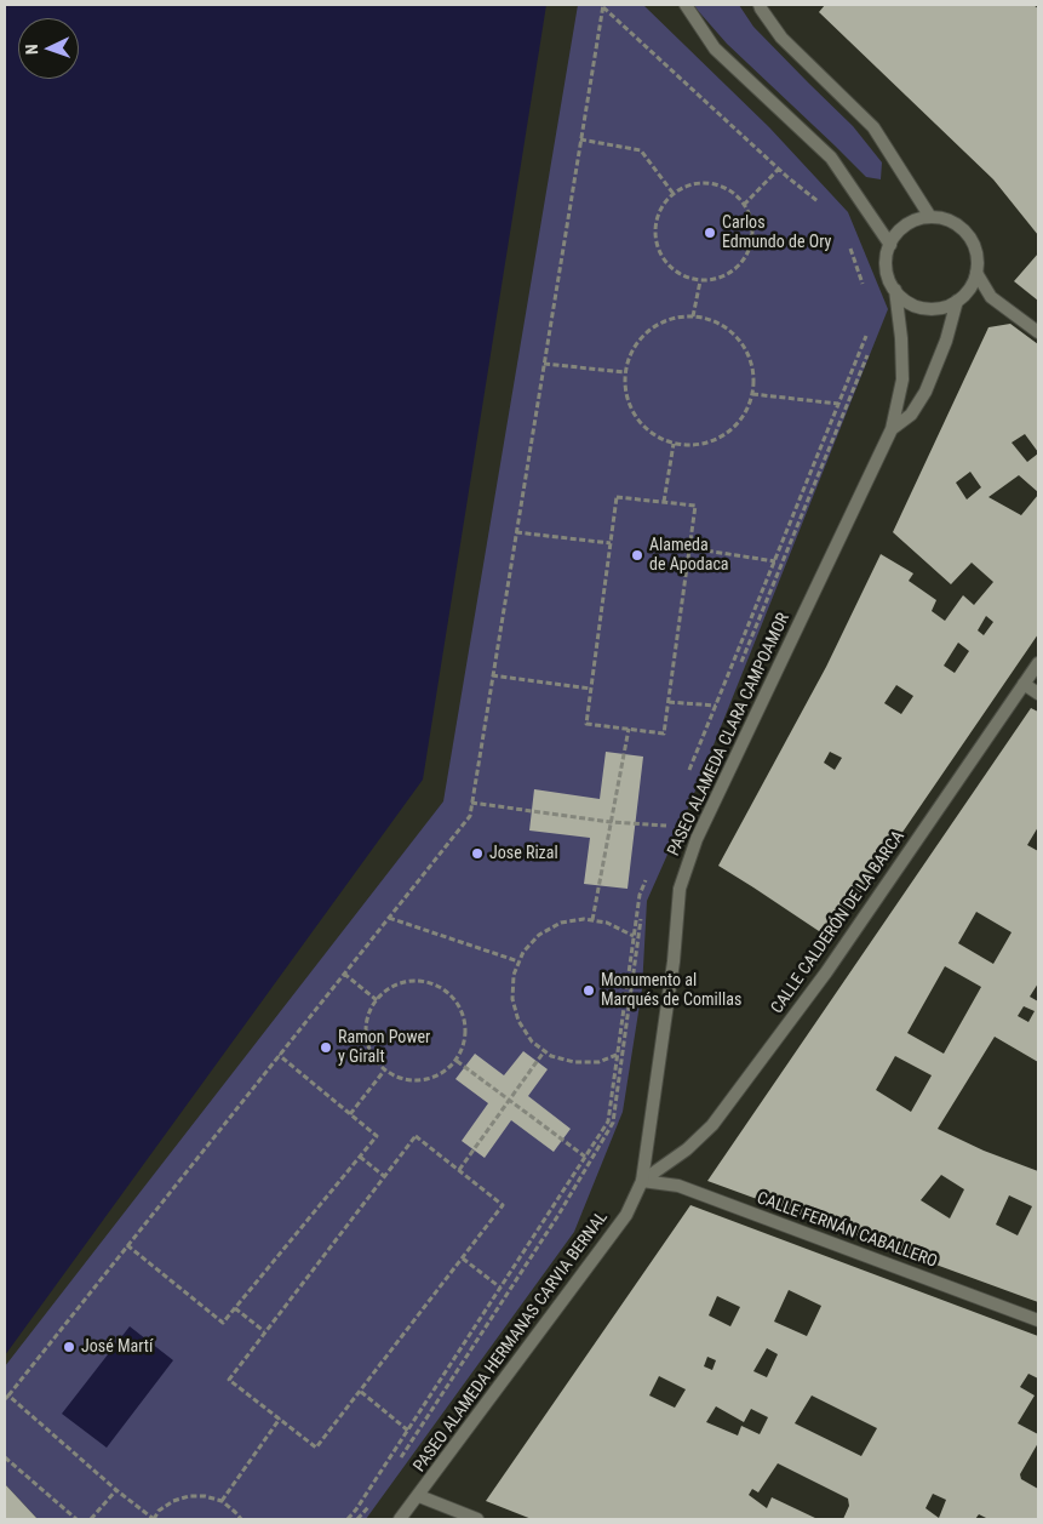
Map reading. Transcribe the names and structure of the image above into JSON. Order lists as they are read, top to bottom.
{
  "streets": {
    "street": [
      "PASEO ALAMEDA CLARA CAMPOAMOR",
      "CALLE CALDERÓN DE LA BARCA",
      "CALLE FERNÁN CABALLERO",
      "PASEO ALAMEDA HERMANAS CARVIA BERNAL"
    ]
  },
  "crossings": [
    ["PASEO ALAMEDA CLARA CAMPOAMOR", "CALLE CALDERÓN DE LA BARCA"],
    ["PASEO ALAMEDA CLARA CAMPOAMOR", "CALLE FERNÁN CABALLERO"],
    ["PASEO ALAMEDA CLARA CAMPOAMOR", "PASEO ALAMEDA HERMANAS CARVIA BERNAL"],
    ["CALLE CALDERÓN DE LA BARCA", "CALLE FERNÁN CABALLERO"],
    ["CALLE CALDERÓN DE LA BARCA", "PASEO ALAMEDA HERMANAS CARVIA BERNAL"],
    ["CALLE FERNÁN CABALLERO", "PASEO ALAMEDA HERMANAS CARVIA BERNAL"]
  ],
  "places": [
    "Carlos Edmundo de Ory",
    "Alameda de Apodaca",
    "Jose Rizal",
    "Monumento al Marqués de Comillas",
    "Ramon Power y Giralt",
    "José Martí"
  ],
  "north": "left"
}
